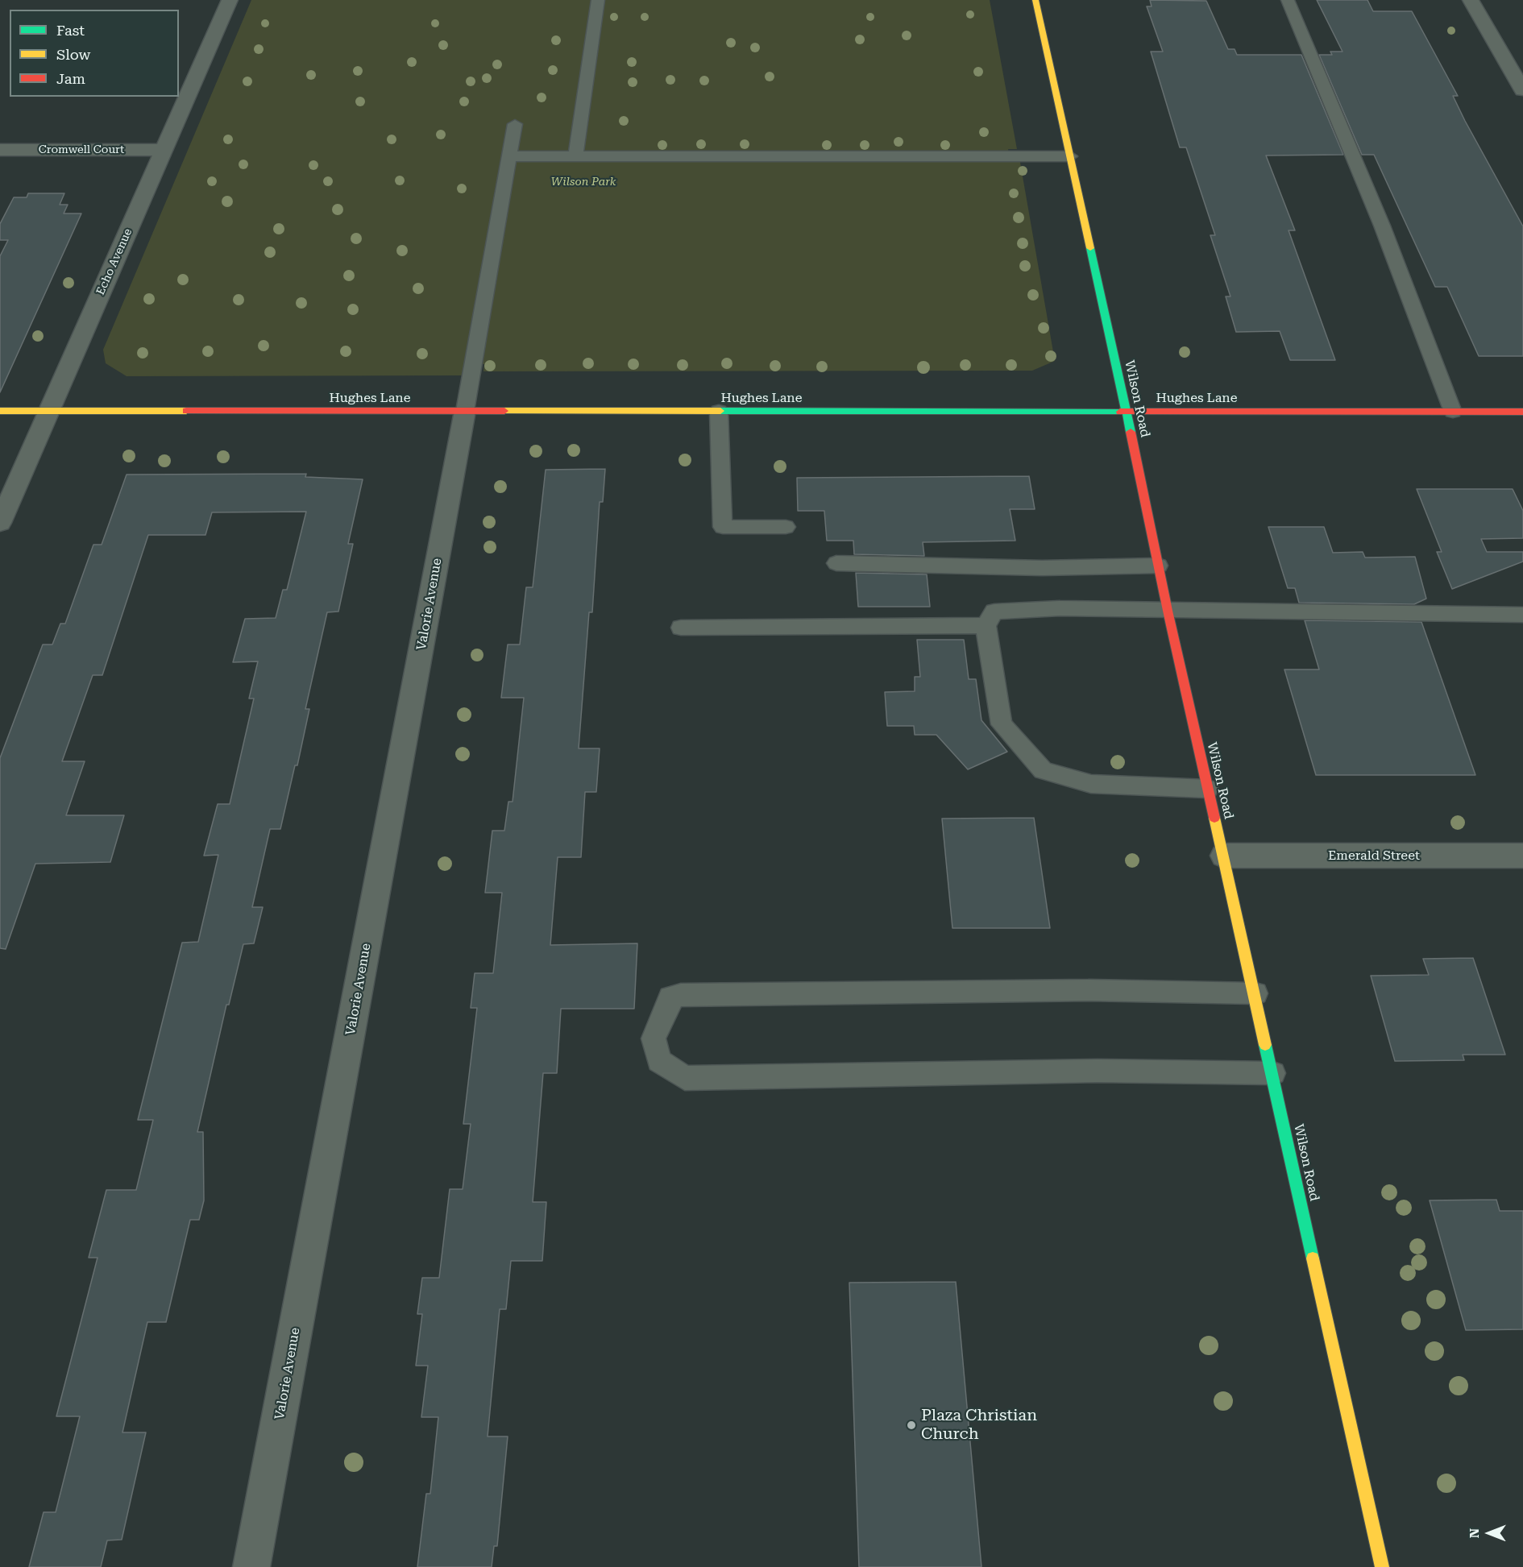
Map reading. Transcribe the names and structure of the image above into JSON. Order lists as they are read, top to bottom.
{
  "streets": {
    "street": [
      "Cromwell Court",
      "Echo Avenue",
      "Hughes Lane",
      "Wilson Road",
      "Valorie Avenue",
      "Emerald Street"
    ]
  },
  "crossings": [
    ["Cromwell Court", "Echo Avenue"],
    ["Echo Avenue", "Hughes Lane"],
    ["Hughes Lane", "Wilson Road"],
    ["Hughes Lane", "Valorie Avenue"],
    ["Wilson Road", "Emerald Street"]
  ],
  "parks": ["Wilson Park"],
  "places": ["Plaza Christian Church"],
  "legend": ["Fast", "Slow", "Jam"],
  "north": "left"
}
